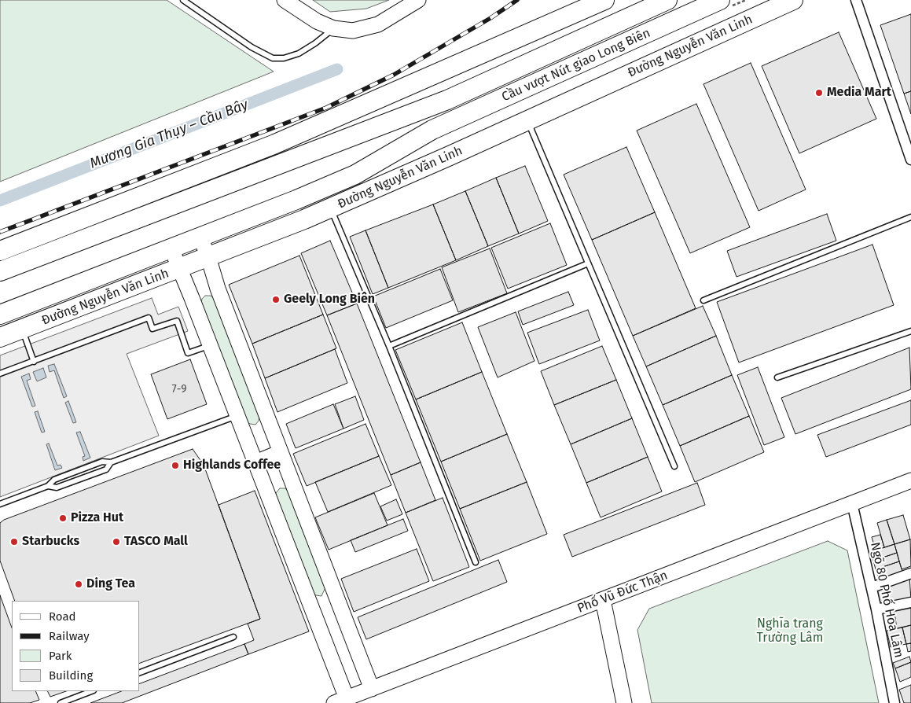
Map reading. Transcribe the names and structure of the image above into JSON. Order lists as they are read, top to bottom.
{
  "streets": {
    "highway": ["Đường Nguyễn Văn Linh", "Cầu vượt Nút giao Long Biên"],
    "street": ["Phố Vũ Đức Thận", "Ngõ 80 Phố Hoa Lâm"]
  },
  "crossings": [
    ["Đường Nguyễn Văn Linh", "Cầu vượt Nút giao Long Biên"],
    ["Phố Vũ Đức Thận", "Ngõ 80 Phố Hoa Lâm"]
  ],
  "water": ["Mương Gia Thụy – Cầu Bây"],
  "parks": ["Nghĩa trang Trường Lâm"],
  "places": [
    "Media Mart",
    "Geely Long Biên",
    "Highlands Coffee",
    "Pizza Hut",
    "Starbucks",
    "TASCO Mall",
    "Ding Tea"
  ],
  "house_numbers": ["7-9"],
  "legend": [
    "Road",
    "Railway",
    "Park",
    "Building"
  ]
}
